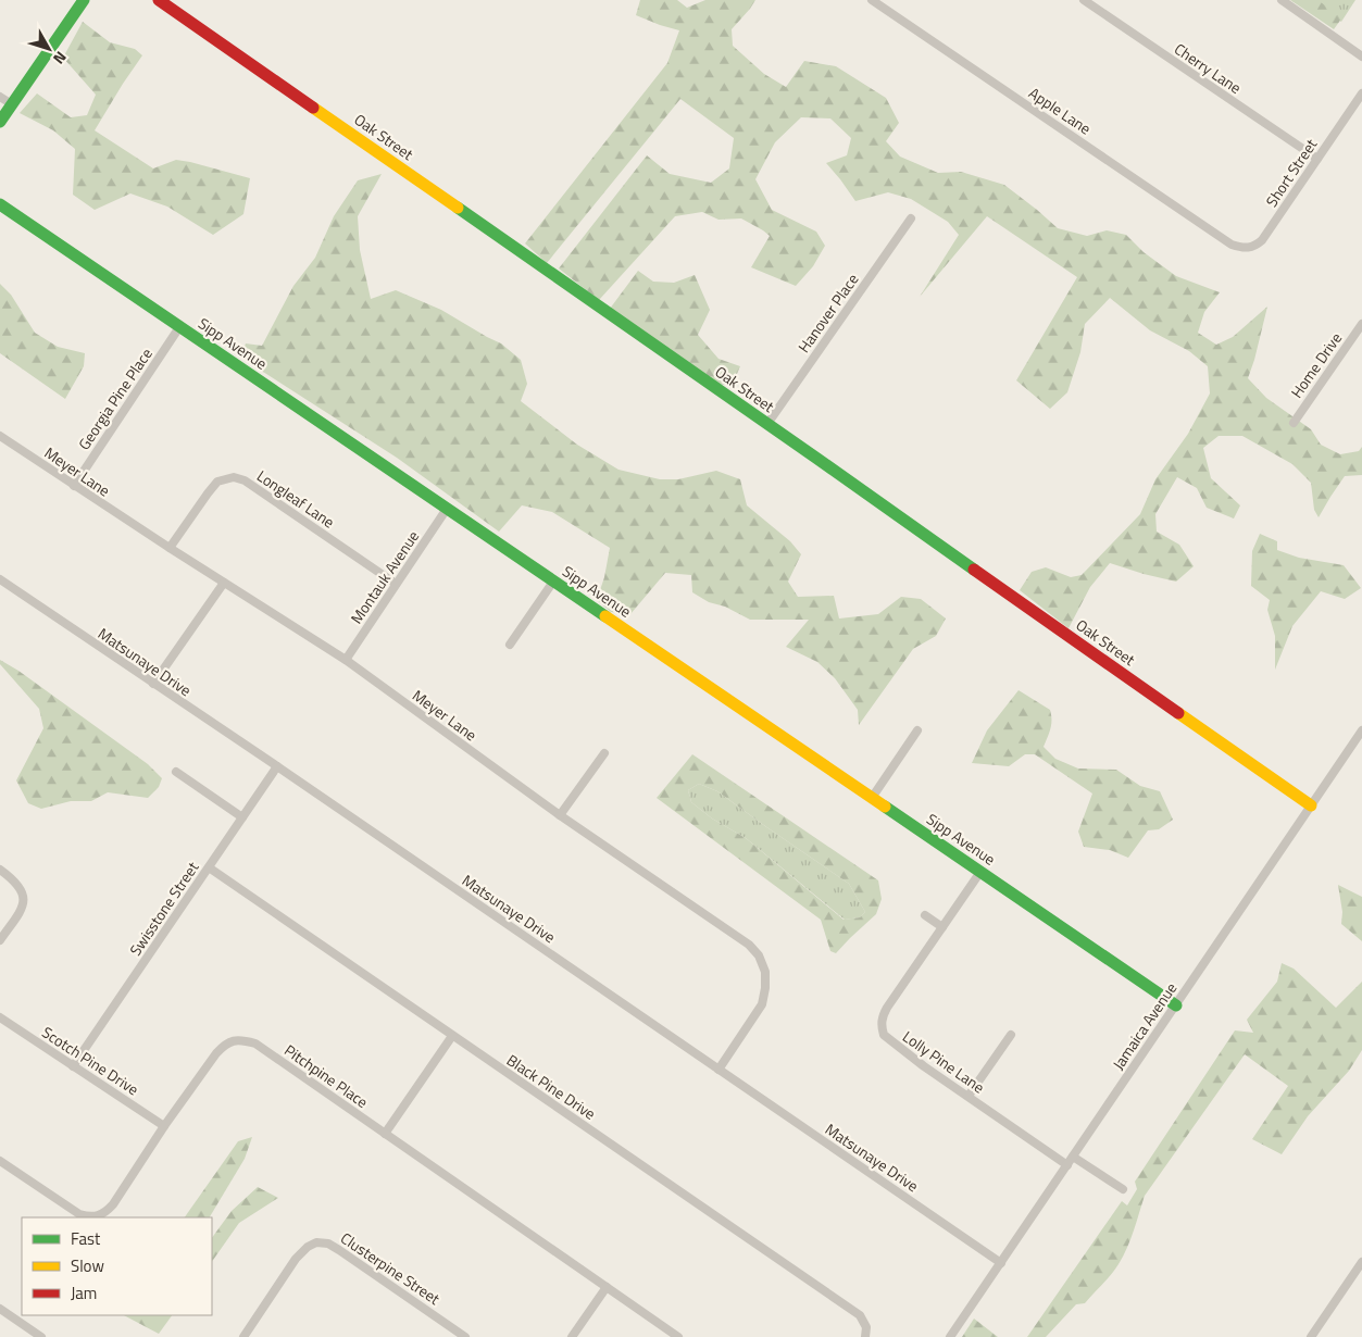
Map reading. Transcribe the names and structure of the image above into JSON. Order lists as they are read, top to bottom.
{
  "streets": {
    "street": [
      "Cherry Lane",
      "Apple Lane",
      "Oak Street",
      "Short Street",
      "Hanover Place",
      "Sipp Avenue",
      "Home Drive",
      "Georgia Pine Place",
      "Meyer Lane",
      "Longleaf Lane",
      "Montauk Avenue",
      "Matsunaye Drive",
      "Swisstone Street",
      "Jamaica Avenue",
      "Scotch Pine Drive",
      "Lolly Pine Lane",
      "Pitchpine Place",
      "Black Pine Drive",
      "Clusterpine Street"
    ]
  },
  "crossings": [
    ["Cherry Lane", "Short Street"],
    ["Apple Lane", "Short Street"],
    ["Oak Street", "Hanover Place"],
    ["Oak Street", "Jamaica Avenue"],
    ["Sipp Avenue", "Georgia Pine Place"],
    ["Sipp Avenue", "Montauk Avenue"],
    ["Sipp Avenue", "Jamaica Avenue"],
    ["Sipp Avenue", "Lolly Pine Lane"],
    ["Georgia Pine Place", "Meyer Lane"],
    ["Meyer Lane", "Longleaf Lane"],
    ["Meyer Lane", "Montauk Avenue"],
    ["Meyer Lane", "Matsunaye Drive"],
    ["Longleaf Lane", "Montauk Avenue"],
    ["Matsunaye Drive", "Swisstone Street"],
    ["Matsunaye Drive", "Jamaica Avenue"],
    ["Swisstone Street", "Scotch Pine Drive"],
    ["Swisstone Street", "Black Pine Drive"],
    ["Jamaica Avenue", "Lolly Pine Lane"],
    ["Scotch Pine Drive", "Pitchpine Place"]
  ],
  "legend": ["Fast", "Slow", "Jam"],
  "north": "bottom right"
}
